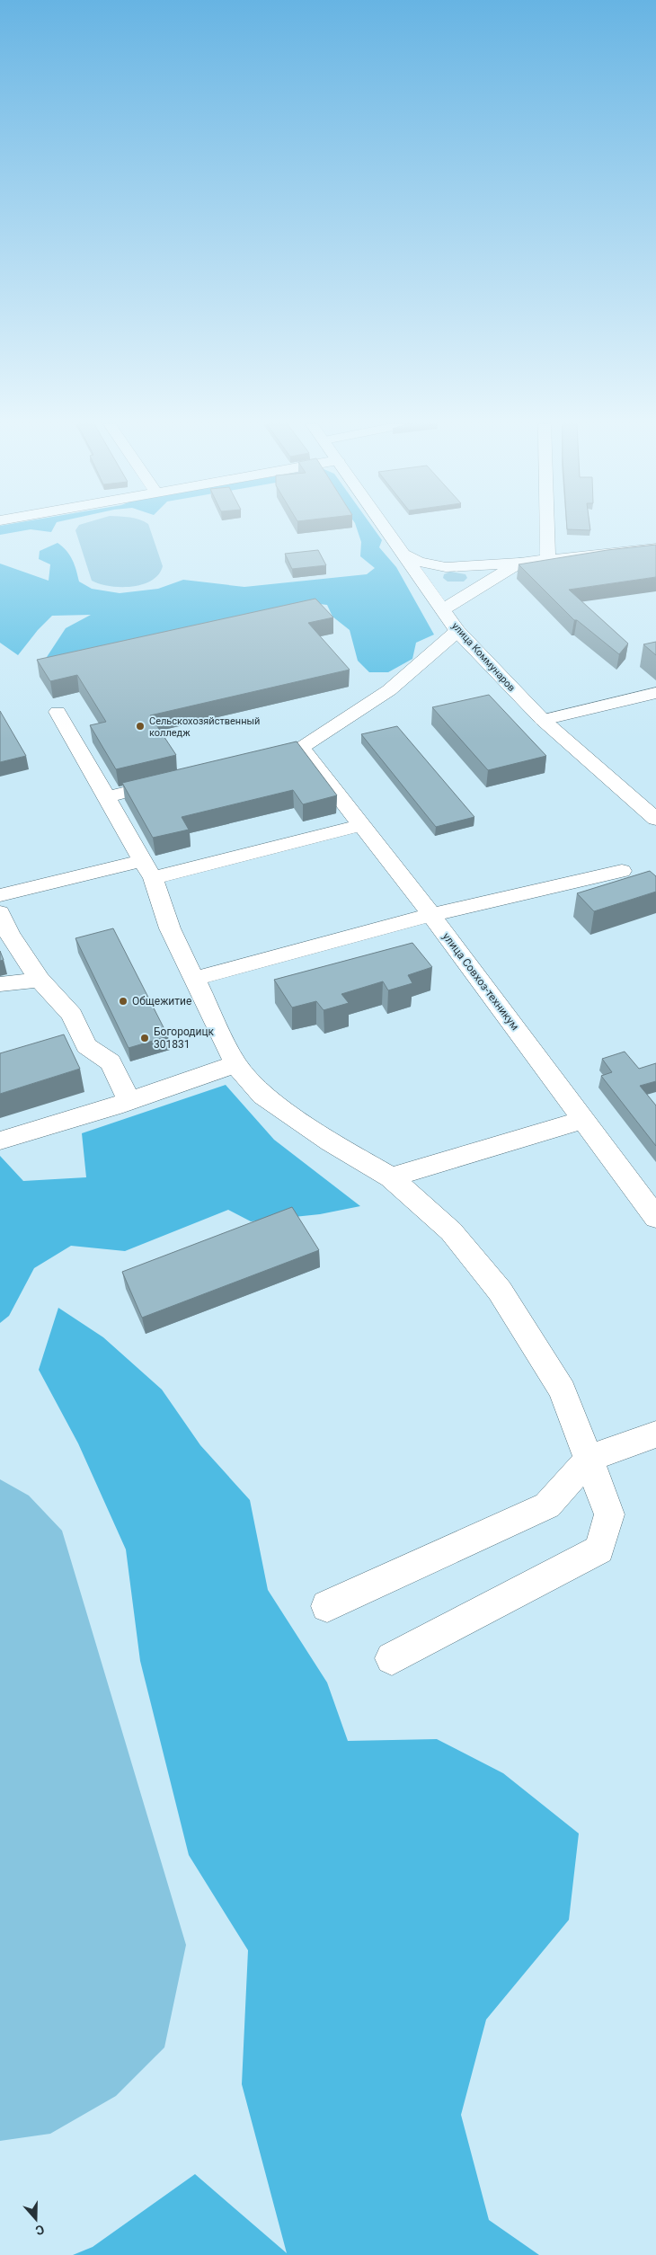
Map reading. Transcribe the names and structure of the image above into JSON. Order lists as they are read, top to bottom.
{
  "streets": {
    "street": ["улица Коммунаров", "улица Совхоз-техникум"]
  },
  "places": ["Сельскохозяйственный колледж", "Общежитие", "Богородицк 301831"],
  "north": "bottom"
}
